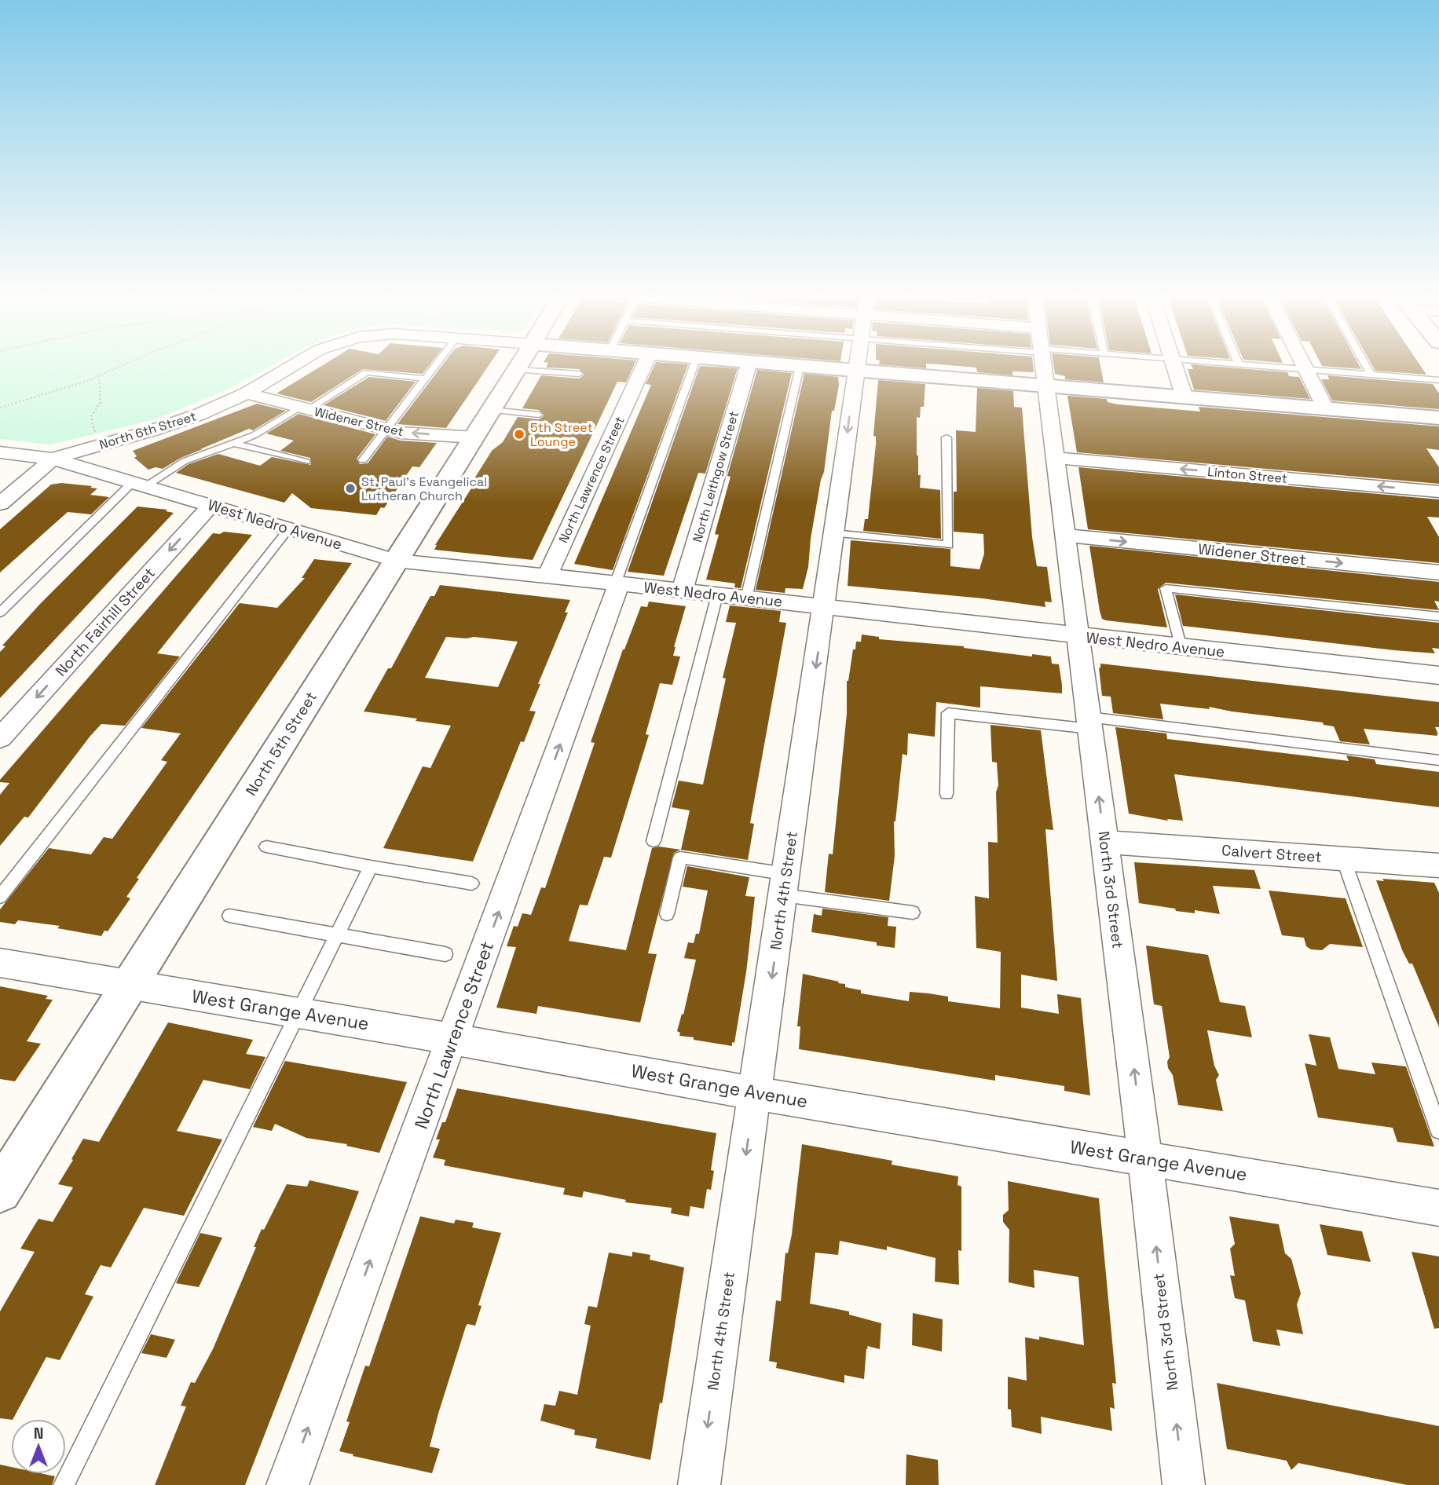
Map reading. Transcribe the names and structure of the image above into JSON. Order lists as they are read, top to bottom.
{
  "streets": {
    "street": [
      "Widener Street",
      "North 6th Street",
      "Linton Street",
      "North Leithgow Street",
      "North Lawrence Street",
      "West Nedro Avenue",
      "North Fairhill Street",
      "North 5th Street",
      "Calvert Street",
      "North 3rd Street",
      "North 4th Street",
      "West Grange Avenue"
    ]
  },
  "crossings": [
    ["Widener Street", "North 6th Street"],
    ["Widener Street", "North 5th Street"],
    ["Widener Street", "North 3rd Street"],
    ["North 6th Street", "West Nedro Avenue"],
    ["Linton Street", "North 3rd Street"],
    ["North Leithgow Street", "West Nedro Avenue"],
    ["North Lawrence Street", "West Nedro Avenue"],
    ["North Lawrence Street", "West Grange Avenue"],
    ["West Nedro Avenue", "North Fairhill Street"],
    ["West Nedro Avenue", "North 5th Street"],
    ["West Nedro Avenue", "North 3rd Street"],
    ["West Nedro Avenue", "North 4th Street"],
    ["North 5th Street", "West Grange Avenue"],
    ["Calvert Street", "North 3rd Street"],
    ["North 3rd Street", "West Grange Avenue"],
    ["North 4th Street", "West Grange Avenue"]
  ],
  "one_way": [
    "North Lawrence Street",
    "North Fairhill Street",
    "North 3rd Street",
    "North 4th Street"
  ],
  "places": ["5th Street Lounge", "St. Paul's Evangelical Lutheran Church"],
  "north": "top"
}
